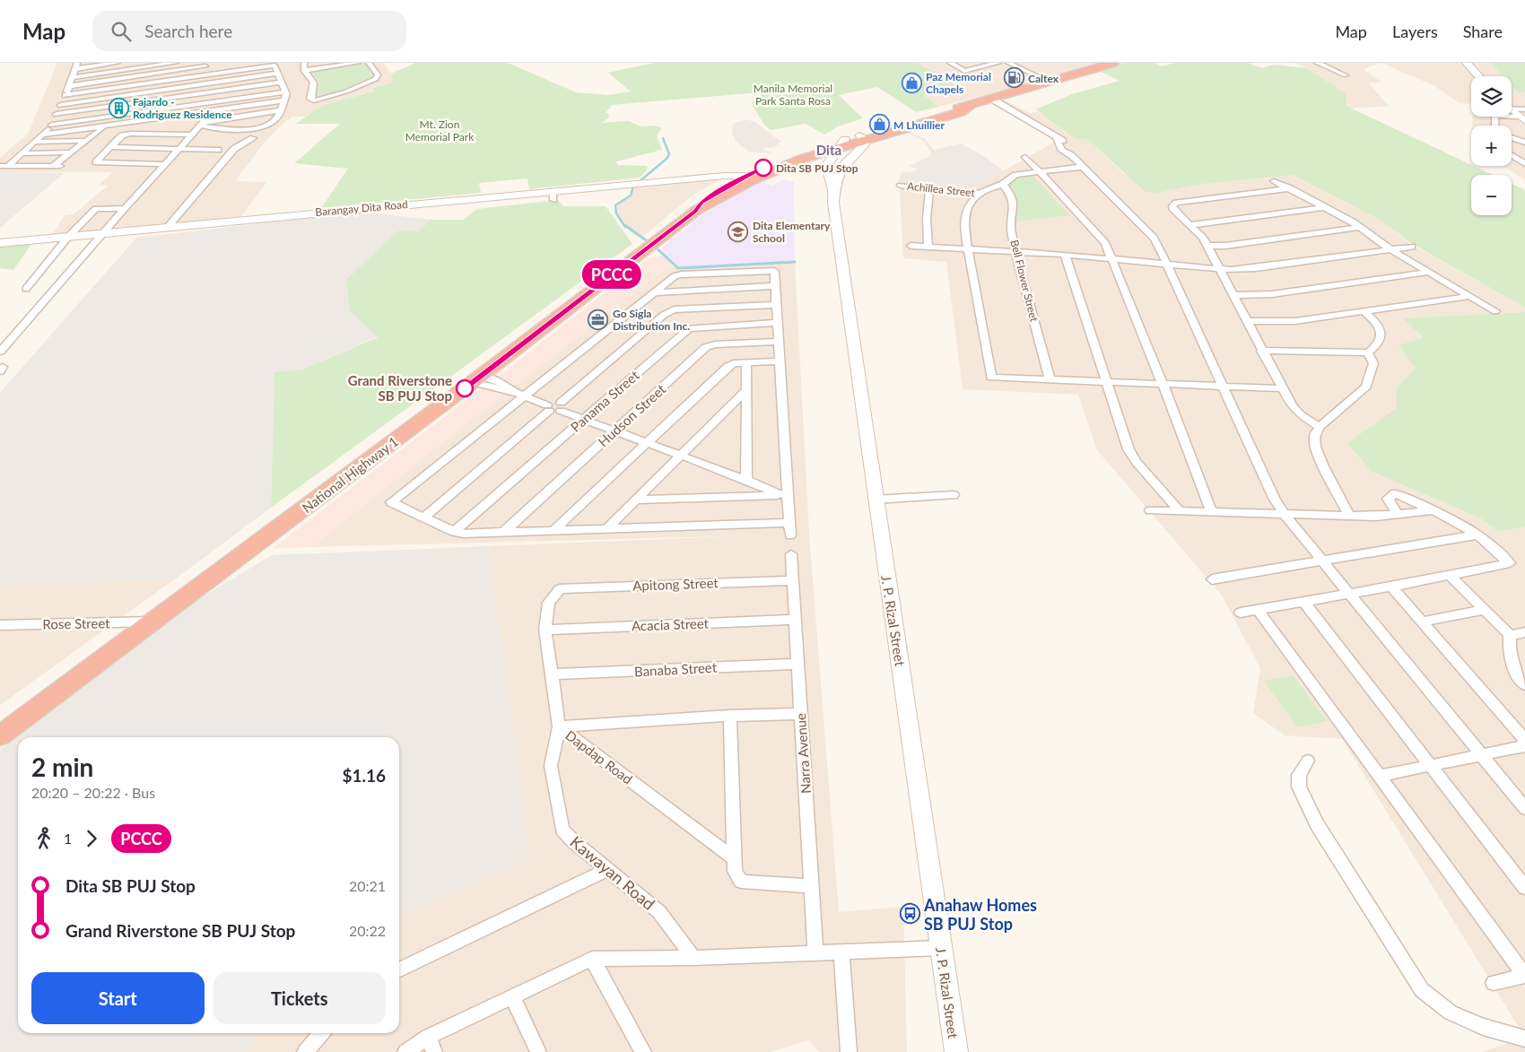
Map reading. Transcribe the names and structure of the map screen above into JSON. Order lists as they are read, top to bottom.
{
  "streets": {
    "highway": ["National Highway 1"],
    "main road": ["Barangay Dita Road", "J. P. Rizal Street"],
    "street": [
      "Achillea Street",
      "Bell Flower Street",
      "Panama Street",
      "Hudson Street",
      "Apitong Street",
      "Rose Street",
      "Acacia Street",
      "Banaba Street",
      "Narra Avenue",
      "Dapdap Road",
      "Kawayan Road"
    ]
  },
  "crossings": [
    ["Achillea Street", "Bell Flower Street"],
    ["Barangay Dita Road", "National Highway 1"],
    ["National Highway 1", "J. P. Rizal Street"],
    ["National Highway 1", "Rose Street"],
    ["Apitong Street", "Narra Avenue"],
    ["Apitong Street", "Dapdap Road"],
    ["Acacia Street", "Narra Avenue"],
    ["Acacia Street", "Dapdap Road"],
    ["Banaba Street", "Narra Avenue"],
    ["Banaba Street", "Dapdap Road"],
    ["Dapdap Road", "Kawayan Road"]
  ],
  "districts": ["Dita"],
  "parks": ["Manila Memorial Park Santa Rosa", "Mt. Zion Memorial Park"],
  "places": {
    "fuel station": ["Caltex"],
    "shop": ["Paz Memorial Chapels", "M Lhuillier"],
    "building": ["Fajardo - Rodriguez Residence"],
    "other": ["Dita SB PUJ Stop", "Grand Riverstone SB PUJ Stop"],
    "school or university": ["Dita Elementary School"],
    "office": ["Go Sigla Distribution Inc."],
    "bus stop": ["Anahaw Homes SB PUJ Stop"]
  },
  "lines": ["bus line PCCC"],
  "page": {
    "header": "Map",
    "search": "Search here",
    "nav": ["Map", "Layers", "Share"],
    "on_map": "PCCC",
    "map_buttons": ["+", "−"],
    "heading": ["2 min", "20:20 – 20:22 · Bus", "$1.16"],
    "legs": ["1", "PCCC"],
    "list": [
      {
        "name": "Dita SB PUJ Stop",
        "value": "20:21"
      },
      {
        "name": "Grand Riverstone SB PUJ Stop",
        "value": "20:22"
      }
    ],
    "buttons": ["Start", "Tickets"]
  }
}
